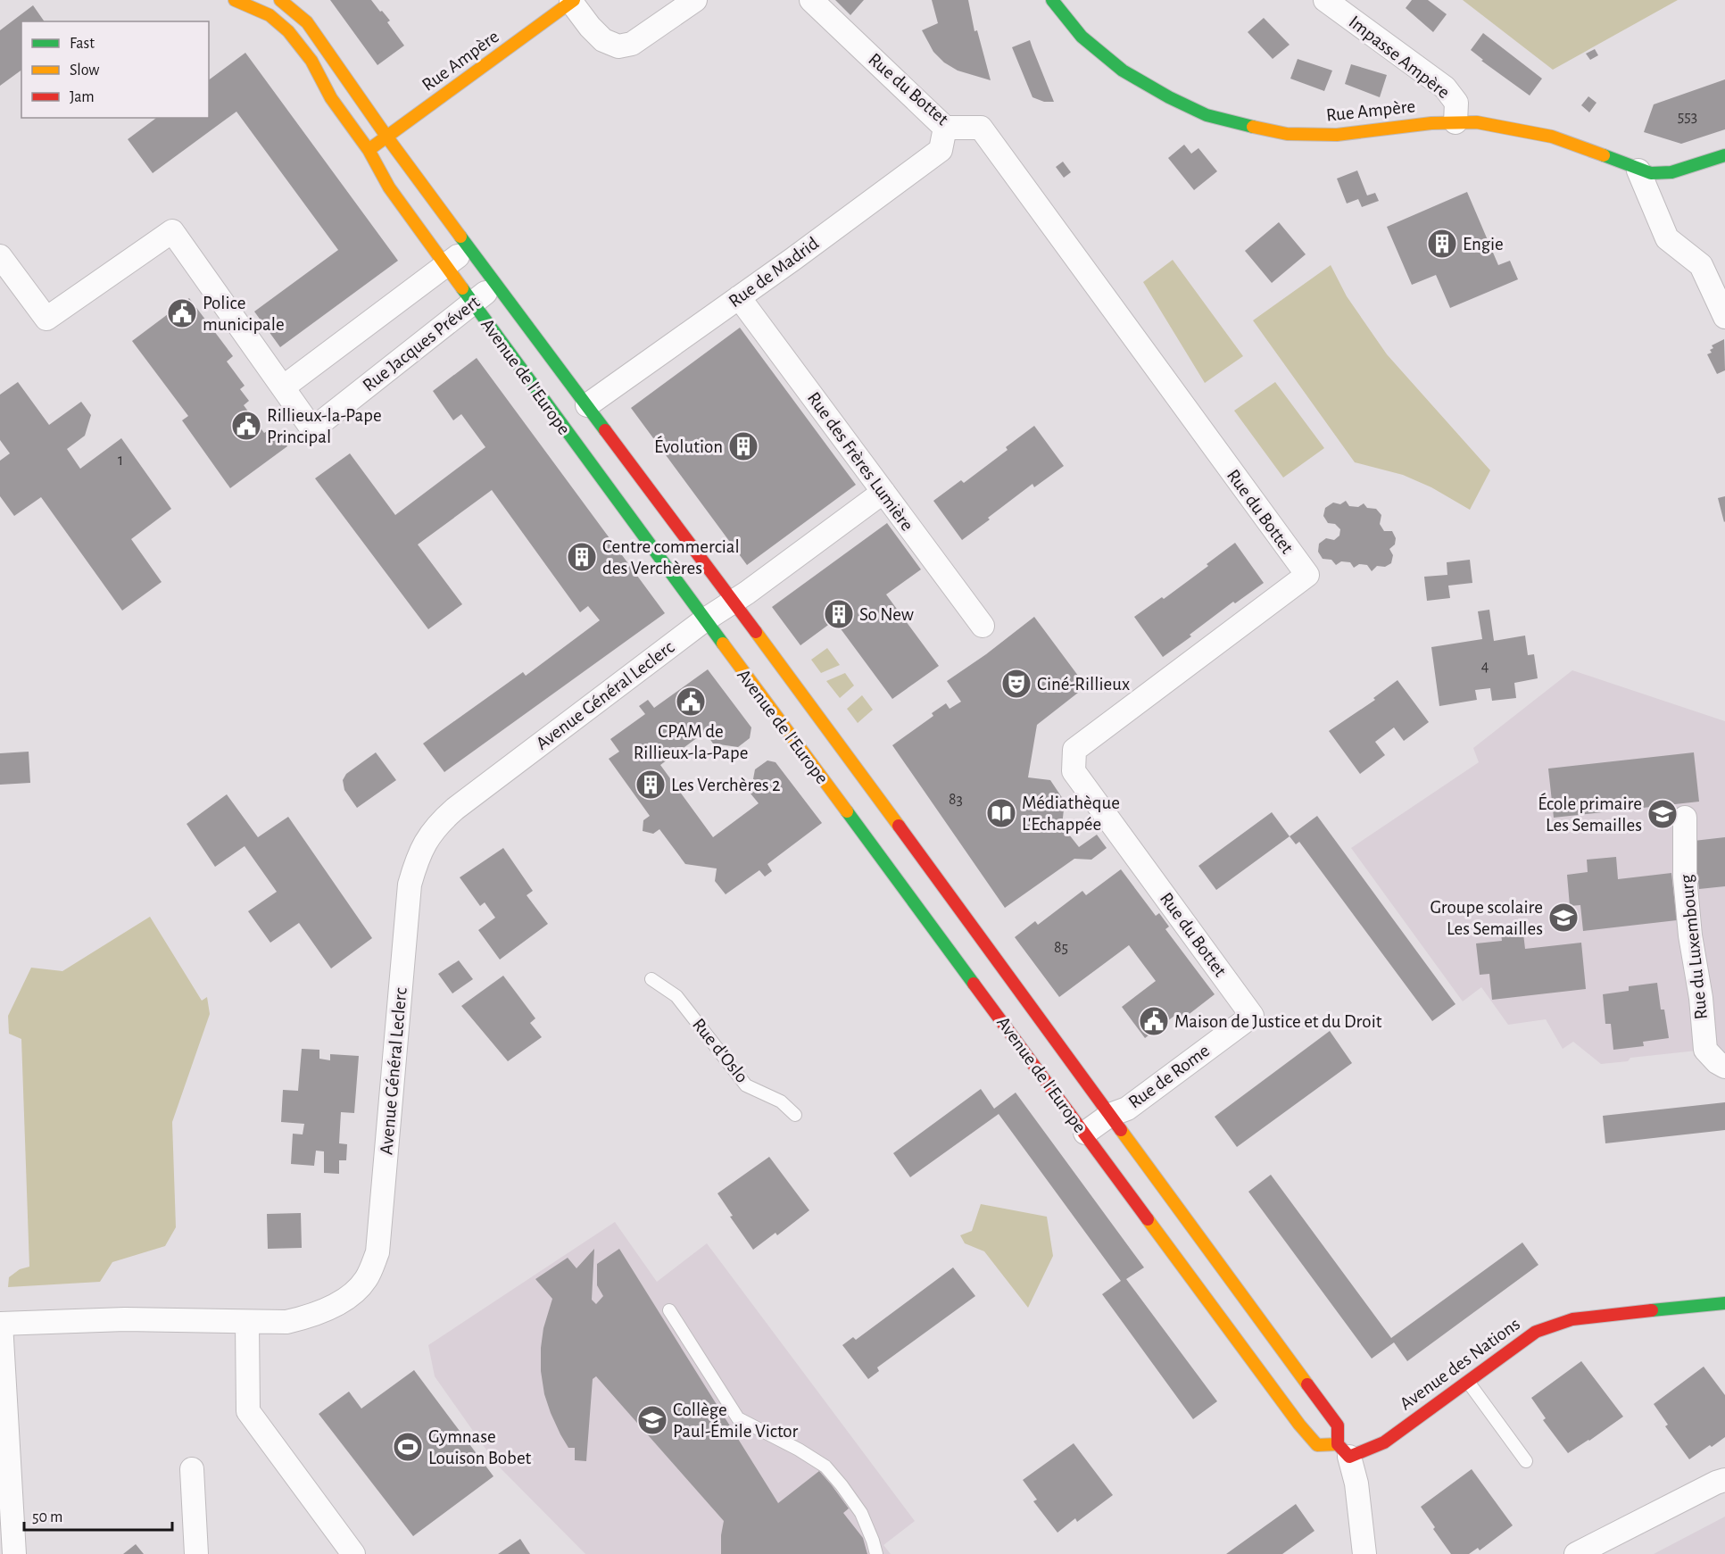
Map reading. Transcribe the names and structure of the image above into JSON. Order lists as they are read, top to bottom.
{
  "streets": {
    "street": [
      "Impasse Ampère",
      "Rue Ampère",
      "Rue du Bottet",
      "Rue de Madrid",
      "Rue Jacques Prévert",
      "Avenue de l'Europe",
      "Rue des Frères Lumière",
      "Avenue Général Leclerc",
      "Rue du Luxembourg",
      "Rue de Rome",
      "Avenue des Nations"
    ],
    "lane": ["Rue d'Oslo"]
  },
  "crossings": [
    ["Impasse Ampère", "Rue Ampère"],
    ["Rue Ampère", "Avenue de l'Europe"],
    ["Rue du Bottet", "Rue de Madrid"],
    ["Rue du Bottet", "Rue de Rome"],
    ["Rue de Madrid", "Avenue de l'Europe"],
    ["Rue de Madrid", "Rue des Frères Lumière"],
    ["Rue Jacques Prévert", "Avenue de l'Europe"],
    ["Avenue de l'Europe", "Avenue Général Leclerc"],
    ["Avenue de l'Europe", "Rue de Rome"],
    ["Avenue de l'Europe", "Avenue des Nations"],
    ["Rue des Frères Lumière", "Avenue Général Leclerc"]
  ],
  "places": {
    "building": [
      "Engie",
      "Évolution",
      "Centre commercial des Verchères",
      "So New",
      "Les Verchères 2"
    ],
    "public building": [
      "Police municipale",
      "Rillieux-la-Pape Principal",
      "CPAM de Rillieux-la-Pape",
      "Maison de Justice et du Droit"
    ],
    "theatre": ["Ciné-Rillieux"],
    "library": ["Médiathèque L'Echappée"],
    "school or university": ["École primaire Les Semailles", "Groupe scolaire Les Semailles", "Collège Paul-Émile Victor"],
    "sports": ["Gymnase Louison Bobet"]
  },
  "house_numbers": [
    "553",
    "1",
    "4",
    "83",
    "85"
  ],
  "legend": ["Fast", "Slow", "Jam"],
  "scale_bar": "50 m"
}
